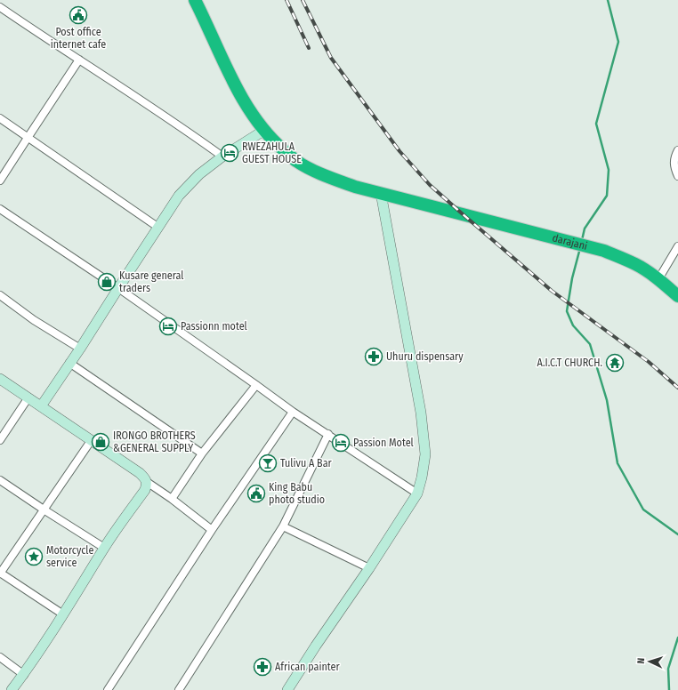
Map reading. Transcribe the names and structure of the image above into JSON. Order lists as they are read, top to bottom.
{
  "streets": {
    "highway": ["darajani"]
  },
  "places": {
    "public building": ["Post office internet cafe", "King Babu photo studio"],
    "hotel": ["RWEZAHULA GUEST HOUSE", "Passionn motel", "Passion Motel"],
    "shop": ["Kusare general traders", "IRONGO BROTHERS &GENERAL SUPPLY"],
    "pharmacy": ["Uhuru dispensary", "African painter"],
    "temple": ["A.I.C.T CHURCH."],
    "bar": ["Tulivu A Bar"],
    "place": ["Motorcycle service"]
  },
  "north": "left"
}
